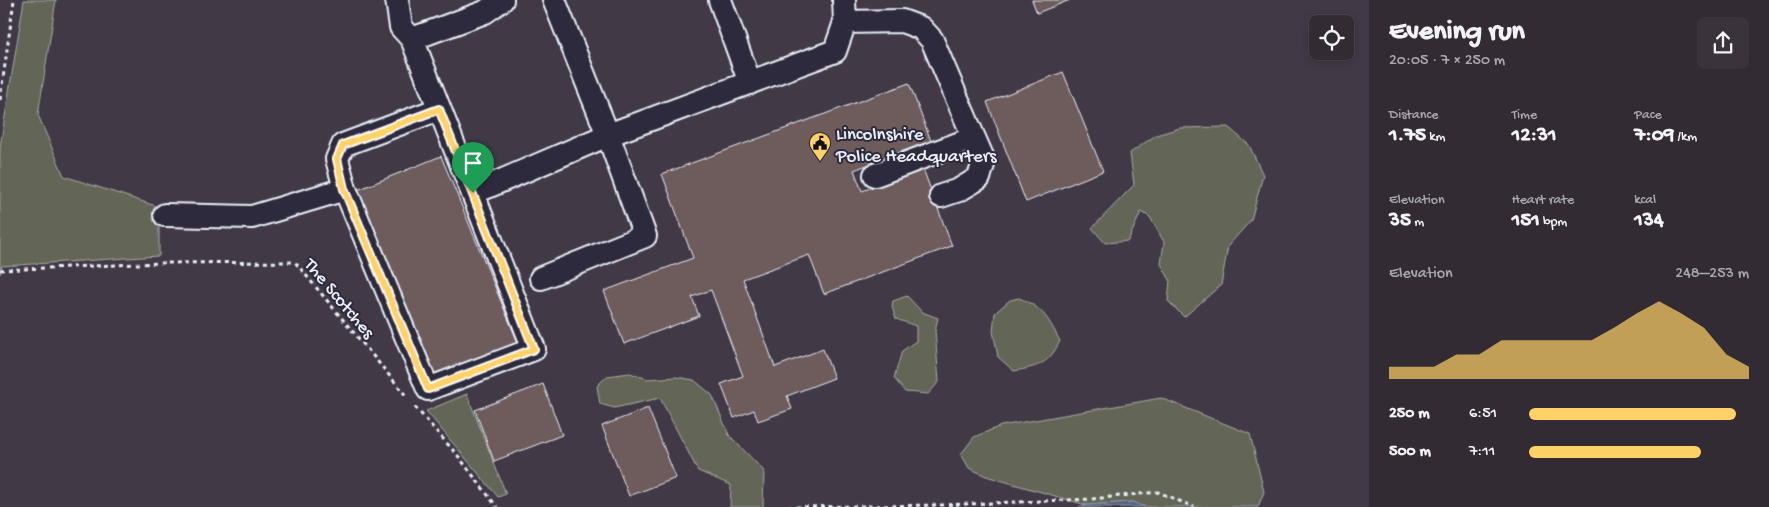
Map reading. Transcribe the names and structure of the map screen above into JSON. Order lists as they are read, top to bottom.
{
  "streets": {
    "path": ["The Scotches"]
  },
  "places": {
    "public building": ["Lincolnshire Police Headquarters"]
  },
  "page": {
    "heading": ["Evening run", "20:05 · 7 × 250 m"],
    "stats": [
      ["Distance", "1.75 km"],
      ["Time", "12:31"],
      ["Pace", "7:09 /km"],
      ["Elevation", "35 m"],
      ["Heart rate", "151 bpm"],
      ["kcal", "134"]
    ],
    "chart": ["Elevation", "248–253 m"],
    "list": [
      {
        "name": "250 m",
        "note": "6:51"
      },
      {
        "name": "500 m",
        "note": "7:11"
      }
    ]
  }
}
